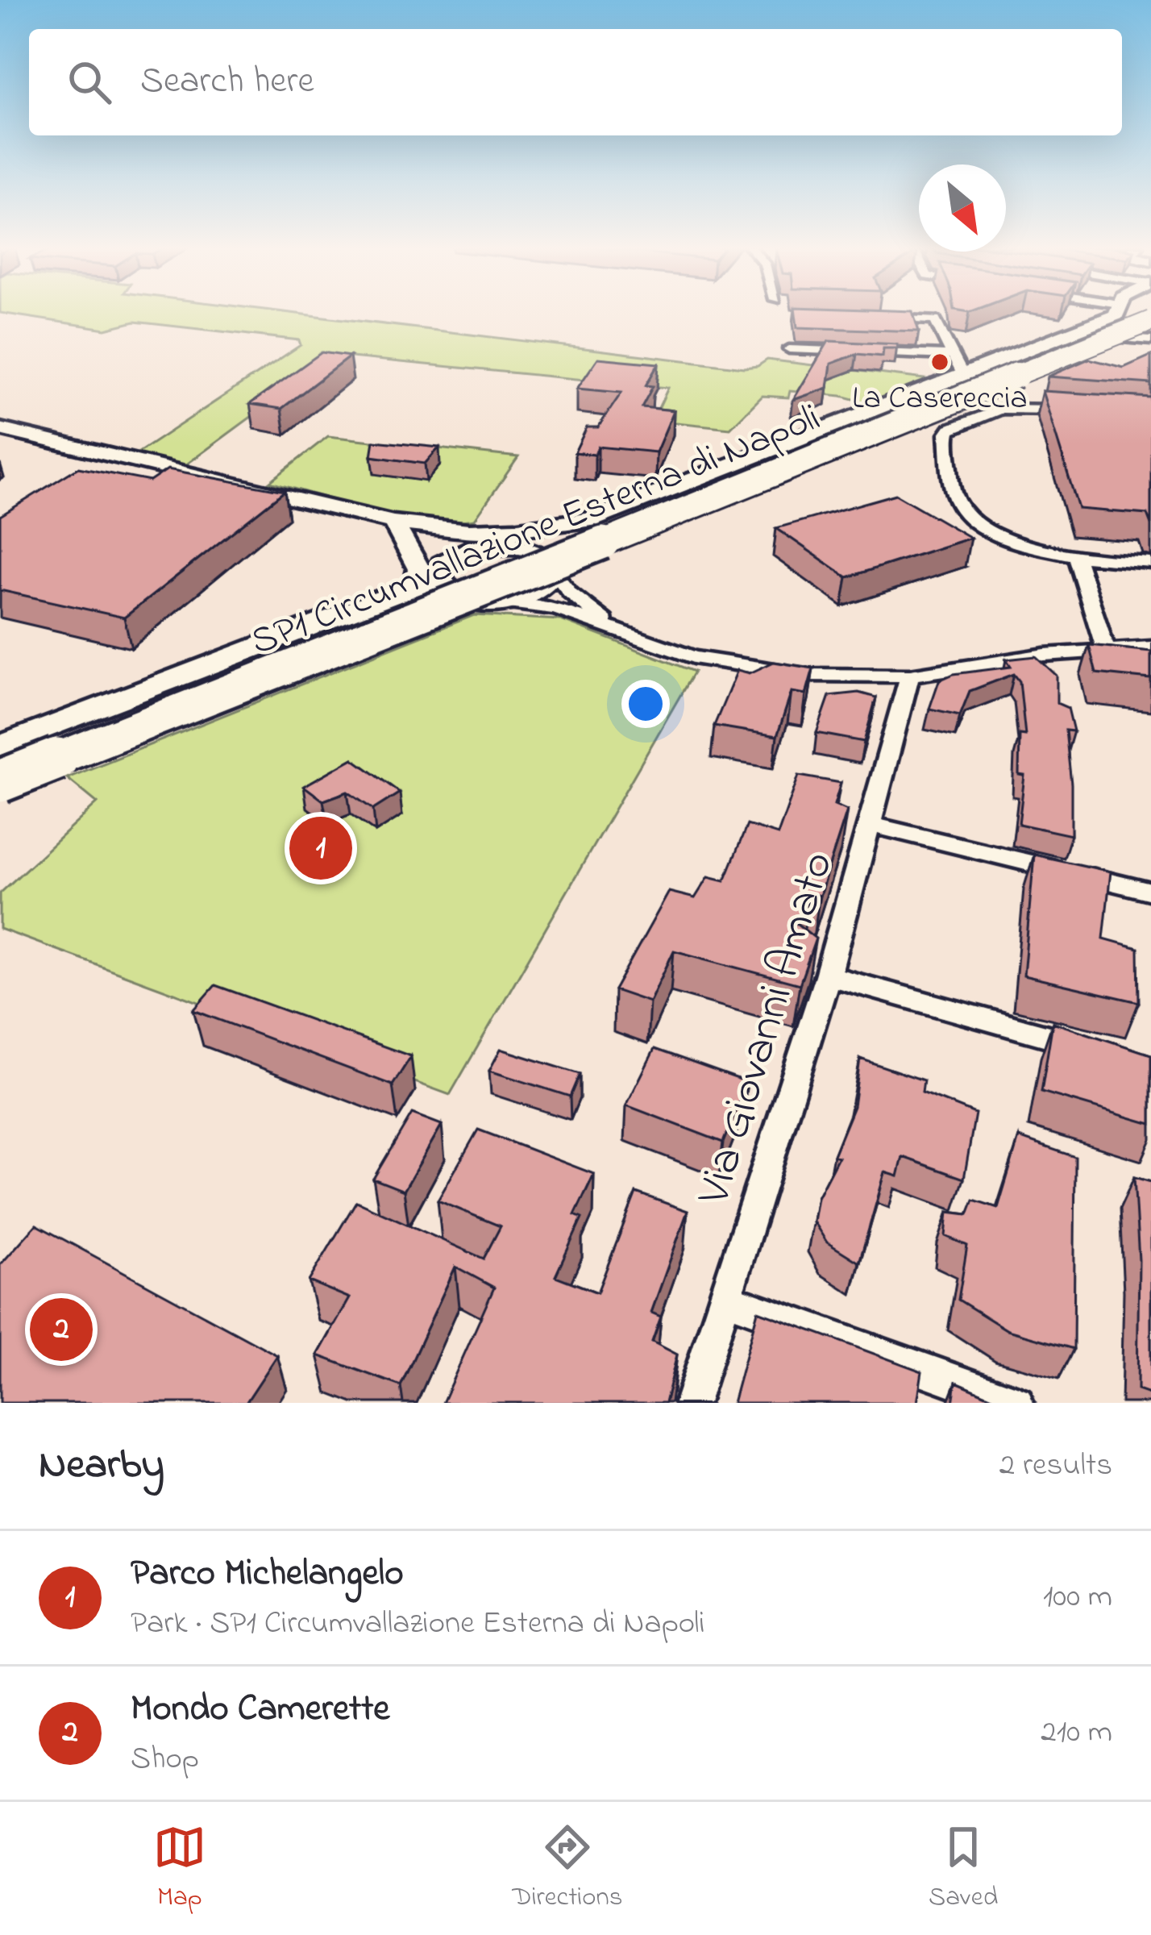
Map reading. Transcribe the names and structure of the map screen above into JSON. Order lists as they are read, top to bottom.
{
  "streets": {
    "highway": ["SP1 Circumvallazione Esterna di Napoli"],
    "street": ["Via Giovanni Amato"]
  },
  "places": ["La Casereccia"],
  "north": "bottom right",
  "page": {
    "search": "Search here",
    "pins": ["1", "2"],
    "heading": ["Nearby", "2 results"],
    "list": [
      {
        "mark": "1",
        "name": "Parco Michelangelo",
        "note": "Park · SP1 Circumvallazione Esterna di Napoli",
        "value": "100 m"
      },
      {
        "mark": "2",
        "name": "Mondo Camerette",
        "note": "Shop",
        "value": "210 m"
      }
    ],
    "nav": ["Map", "Directions", "Saved"]
  }
}
